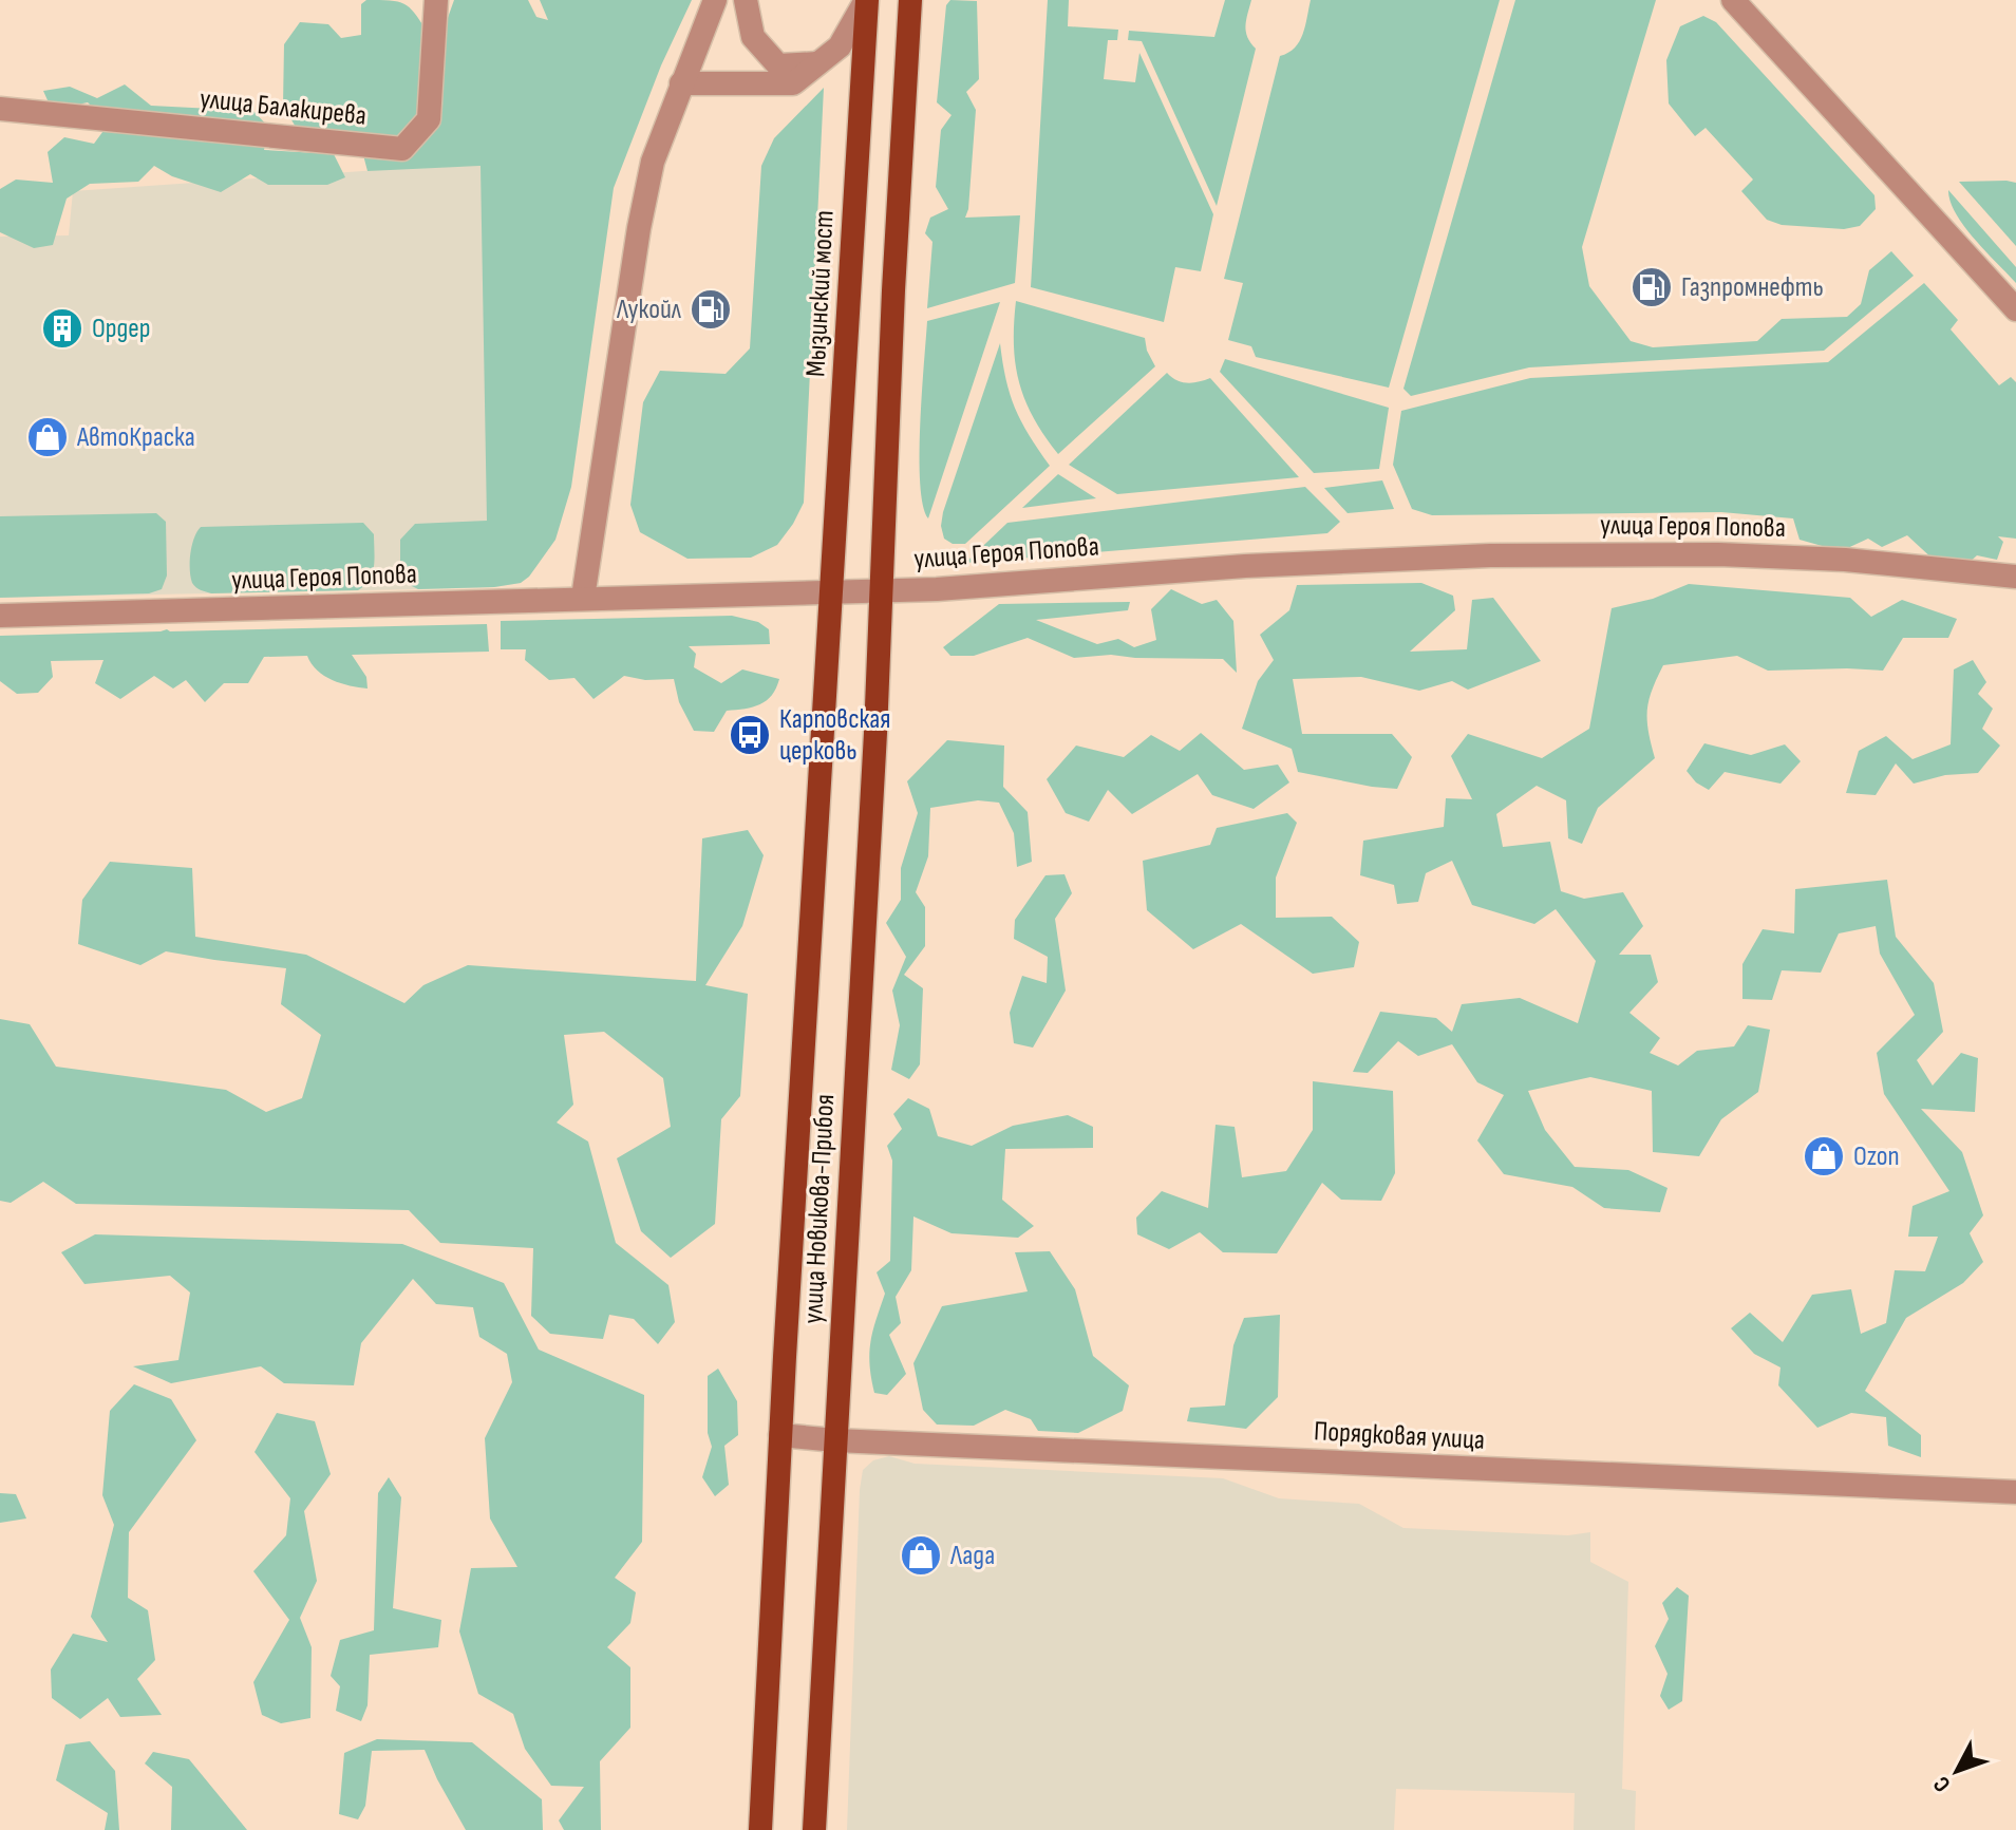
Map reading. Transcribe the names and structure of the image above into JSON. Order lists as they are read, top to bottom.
{
  "streets": {
    "main road": ["Мызинский мост", "улица Новикова-Прибоя"],
    "street": ["улица Балакирева", "улица Героя Попова", "Порядковая улица"]
  },
  "crossings": [
    ["Мызинский мост", "улица Героя Попова"],
    ["Мызинский мост", "улица Новикова-Прибоя"],
    ["улица Героя Попова", "улица Новикова-Прибоя"],
    ["улица Новикова-Прибоя", "Порядковая улица"]
  ],
  "places": {
    "fuel station": ["Газпромнефть", "Лукойл"],
    "building": ["Ордер"],
    "shop": ["АвтоКраска", "Ozon", "Лада"],
    "bus stop": ["Карповская церковь"]
  },
  "north": "bottom left"
}
